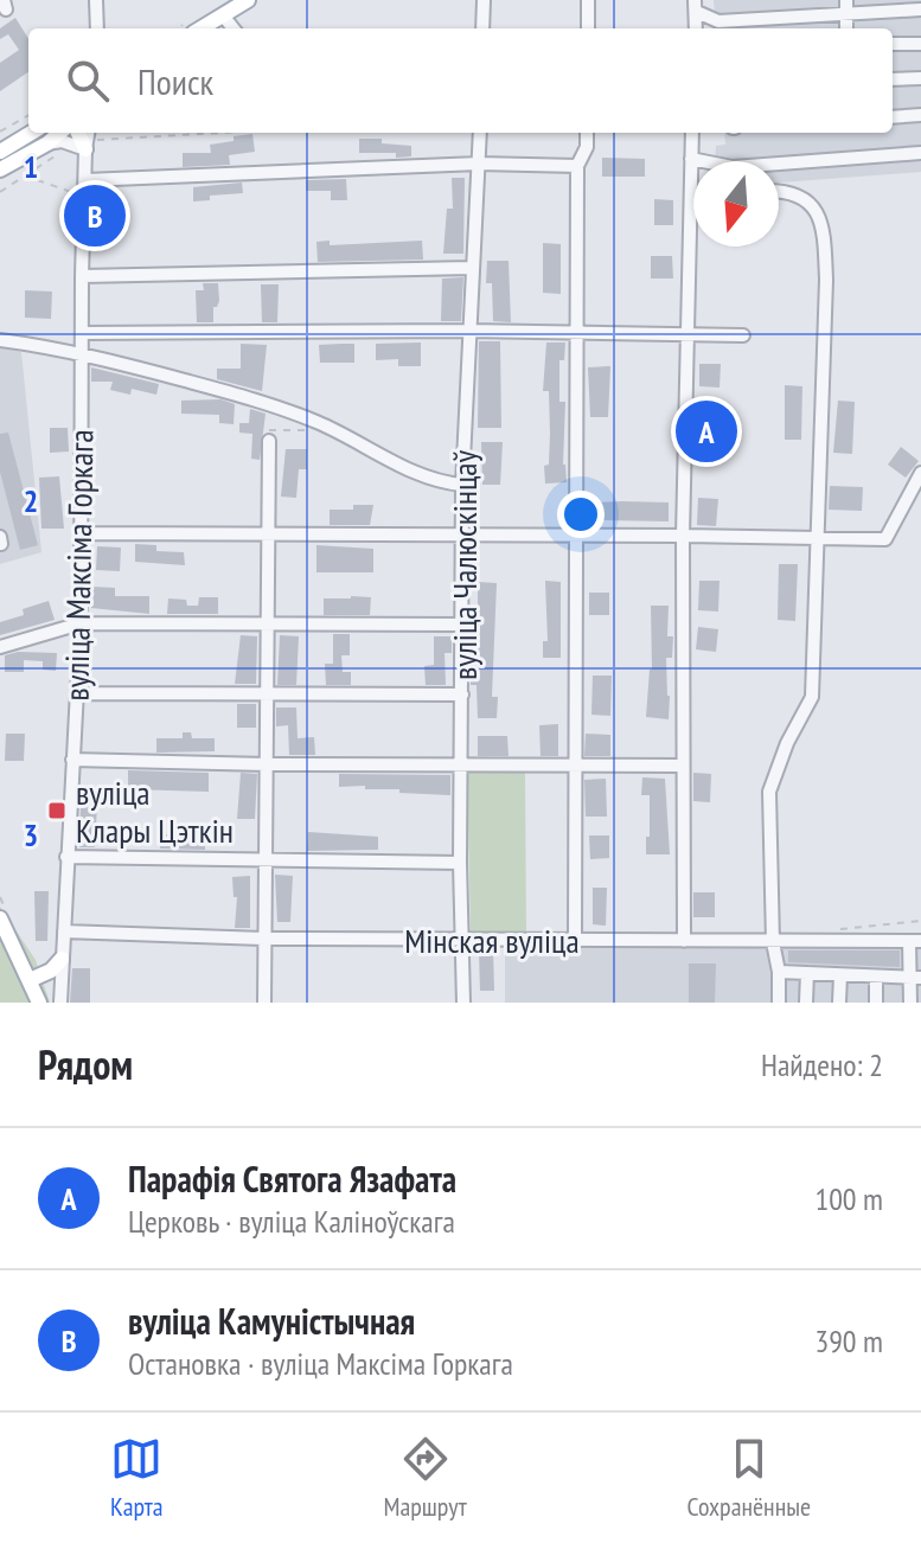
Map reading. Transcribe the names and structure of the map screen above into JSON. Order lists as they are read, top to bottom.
{
  "streets": {
    "street": ["вуліца Максіма Горкага", "вуліца Чалюскінцаў", "Мінская вуліца"]
  },
  "crossings": [
    ["вуліца Максіма Горкага", "Мінская вуліца"],
    ["вуліца Чалюскінцаў", "Мінская вуліца"]
  ],
  "places": {
    "transit": ["вуліца Клары Цэткін"]
  },
  "north": "bottom",
  "page": {
    "search": "Поиск",
    "pins": ["B", "A"],
    "heading": ["Рядом", "Найдено: 2"],
    "list": [
      {
        "mark": "A",
        "name": "Парафія Святога Язафата",
        "note": "Церковь · вуліца Каліноўскага",
        "value": "100 m"
      },
      {
        "mark": "B",
        "name": "вуліца Камуністычная",
        "note": "Остановка · вуліца Максіма Горкага",
        "value": "390 m"
      }
    ],
    "nav": ["Карта", "Маршрут", "Сохранённые"]
  },
  "grid": {
    "rows": ["1", "2", "3"]
  }
}
